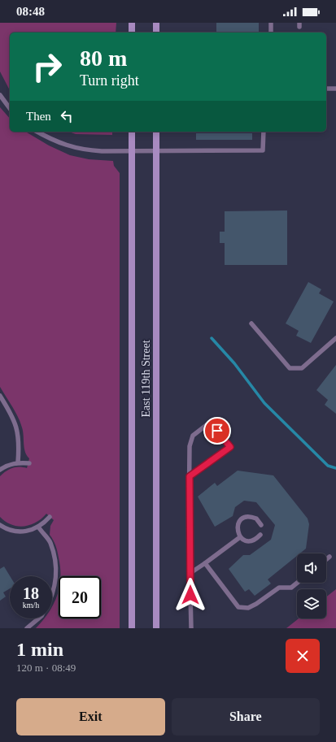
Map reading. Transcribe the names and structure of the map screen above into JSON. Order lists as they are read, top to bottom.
{
  "streets": {
    "main road": ["East 119th Street"]
  },
  "page": {
    "status": "08:48",
    "turn": ["80 m", "Turn right"],
    "then": "Then",
    "speed": "18 km/h",
    "limit": "20",
    "heading": ["1 min", "120 m · 08:49"],
    "buttons": ["Exit", "Share"]
  }
}
